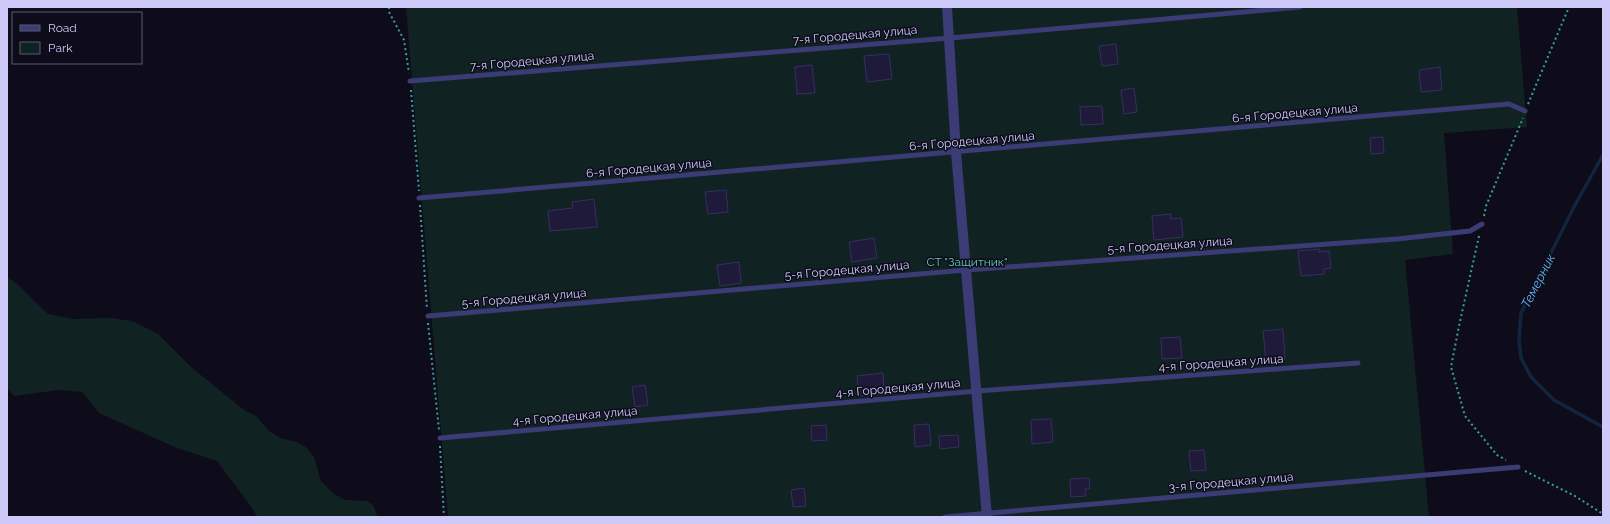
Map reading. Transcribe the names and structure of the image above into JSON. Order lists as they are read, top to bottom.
{
  "streets": {
    "lane": [
      "7-я Городецкая улица",
      "6-я Городецкая улица",
      "5-я Городецкая улица",
      "4-я Городецкая улица",
      "3-я Городецкая улица"
    ]
  },
  "water": ["Темерник"],
  "parks": ["СТ \"Защитник\""],
  "legend": ["Road", "Park"]
}
